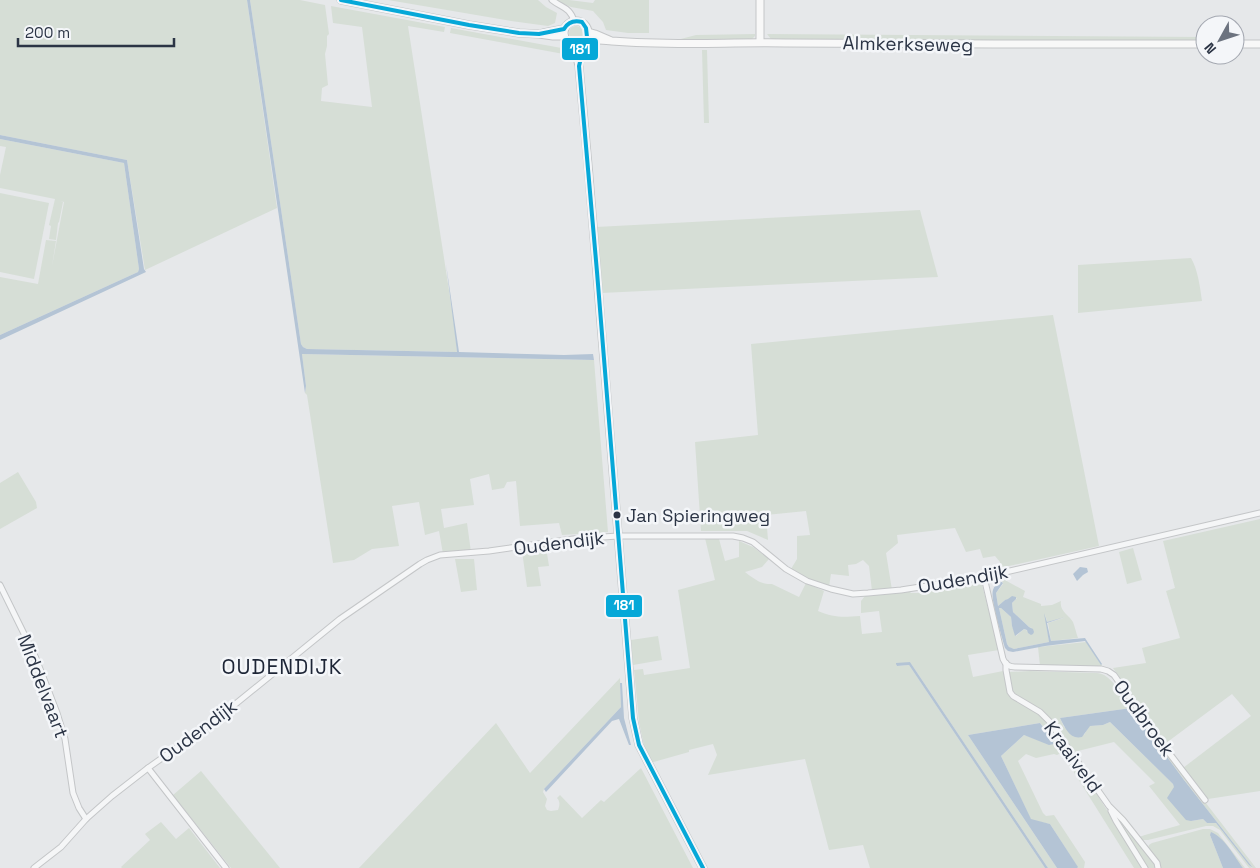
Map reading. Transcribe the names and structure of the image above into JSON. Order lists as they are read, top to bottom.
{
  "streets": {
    "street": [
      "Almkerkseweg",
      "Oudendijk",
      "Middelvaart",
      "Oudbroek",
      "Kraaiveld"
    ]
  },
  "crossings": [
    ["Oudendijk", "Middelvaart"],
    ["Oudbroek", "Kraaiveld"]
  ],
  "districts": ["OUDENDIJK"],
  "places": ["Jan Spieringweg"],
  "lines": ["transit line 181"],
  "scale_bar": "200 m",
  "north": "bottom left"
}
